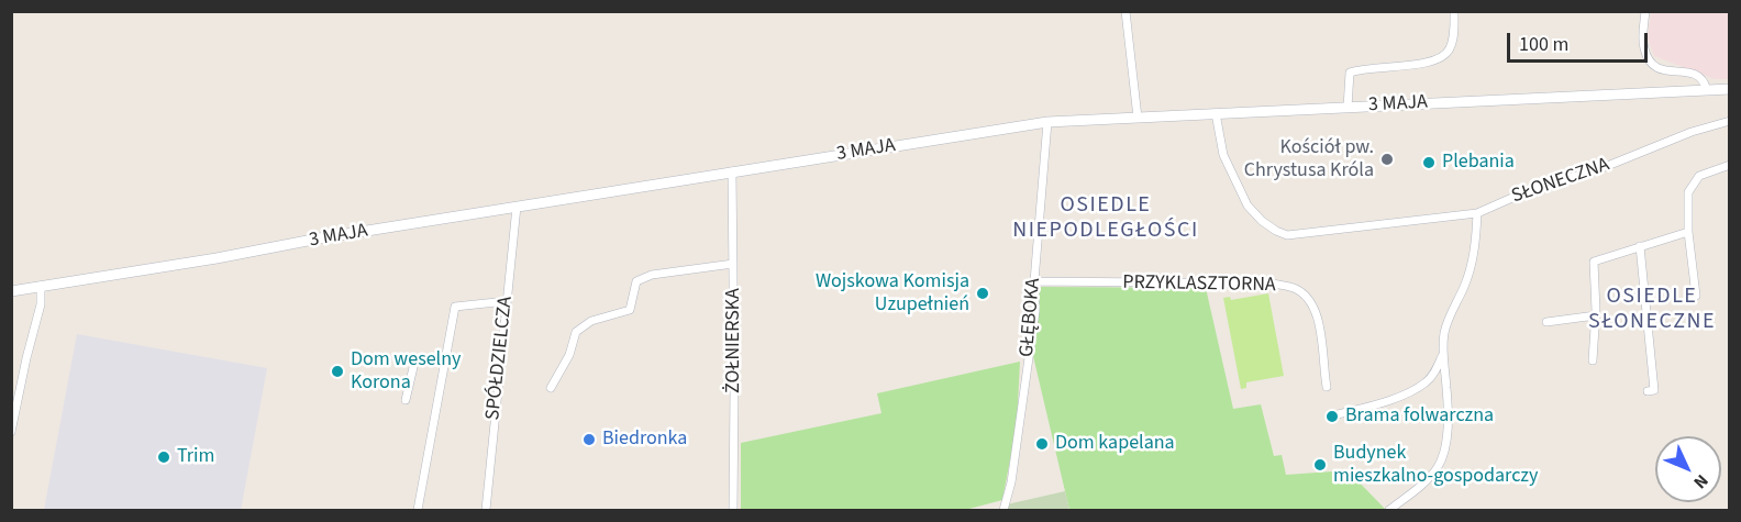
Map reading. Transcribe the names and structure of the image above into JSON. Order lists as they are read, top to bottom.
{
  "streets": {
    "street": [
      "3 MAJA",
      "SŁONECZNA",
      "PRZYKLASZTORNA",
      "GŁĘBOKA",
      "ŻOŁNIERSKA",
      "SPÓŁDZIELCZA"
    ]
  },
  "crossings": [
    ["3 MAJA", "SŁONECZNA"],
    ["3 MAJA", "GŁĘBOKA"],
    ["3 MAJA", "ŻOŁNIERSKA"],
    ["3 MAJA", "SPÓŁDZIELCZA"],
    ["PRZYKLASZTORNA", "GŁĘBOKA"]
  ],
  "districts": ["OSIEDLE NIEPODLEGŁOŚCI", "OSIEDLE SŁONECZNE"],
  "places": [
    "Kościół pw. Chrystusa Króla",
    "Plebania",
    "Wojskowa Komisja Uzupełnień",
    "Dom weselny Korona",
    "Brama folwarczna",
    "Biedronka",
    "Dom kapelana",
    "Trim",
    "Budynek mieszkalno-gospodarczy"
  ],
  "scale_bar": "100 m",
  "north": "bottom right"
}
